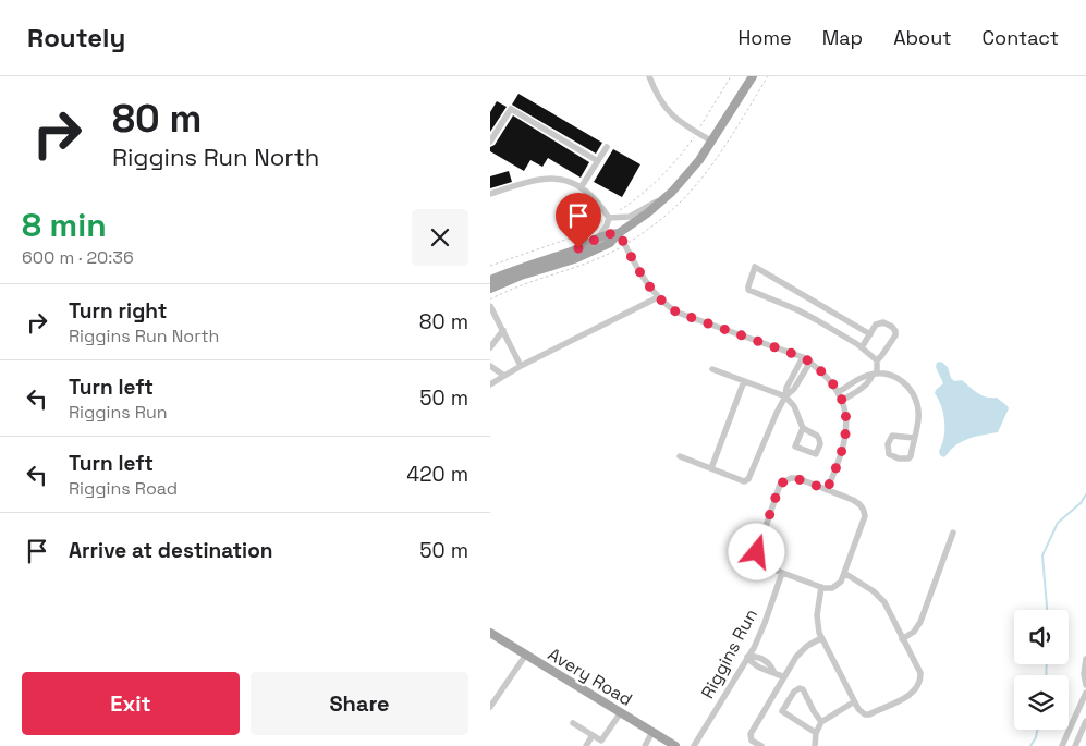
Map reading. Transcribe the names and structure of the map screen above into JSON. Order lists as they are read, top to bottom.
{
  "streets": {
    "main road": ["Avery Road"],
    "street": ["Riggins Run"]
  },
  "page": {
    "header": "Routely",
    "nav": [
      "Home",
      "Map",
      "About",
      "Contact"
    ],
    "turn": ["80 m", "Riggins Run North"],
    "heading": ["8 min", "600 m · 20:36"],
    "list": [
      {
        "name": "Turn right",
        "note": "Riggins Run North",
        "value": "80 m"
      },
      {
        "name": "Turn left",
        "note": "Riggins Run",
        "value": "50 m"
      },
      {
        "name": "Turn left",
        "note": "Riggins Road",
        "value": "420 m"
      },
      {
        "name": "Arrive at destination",
        "value": "50 m"
      }
    ],
    "buttons": ["Exit", "Share"]
  }
}
